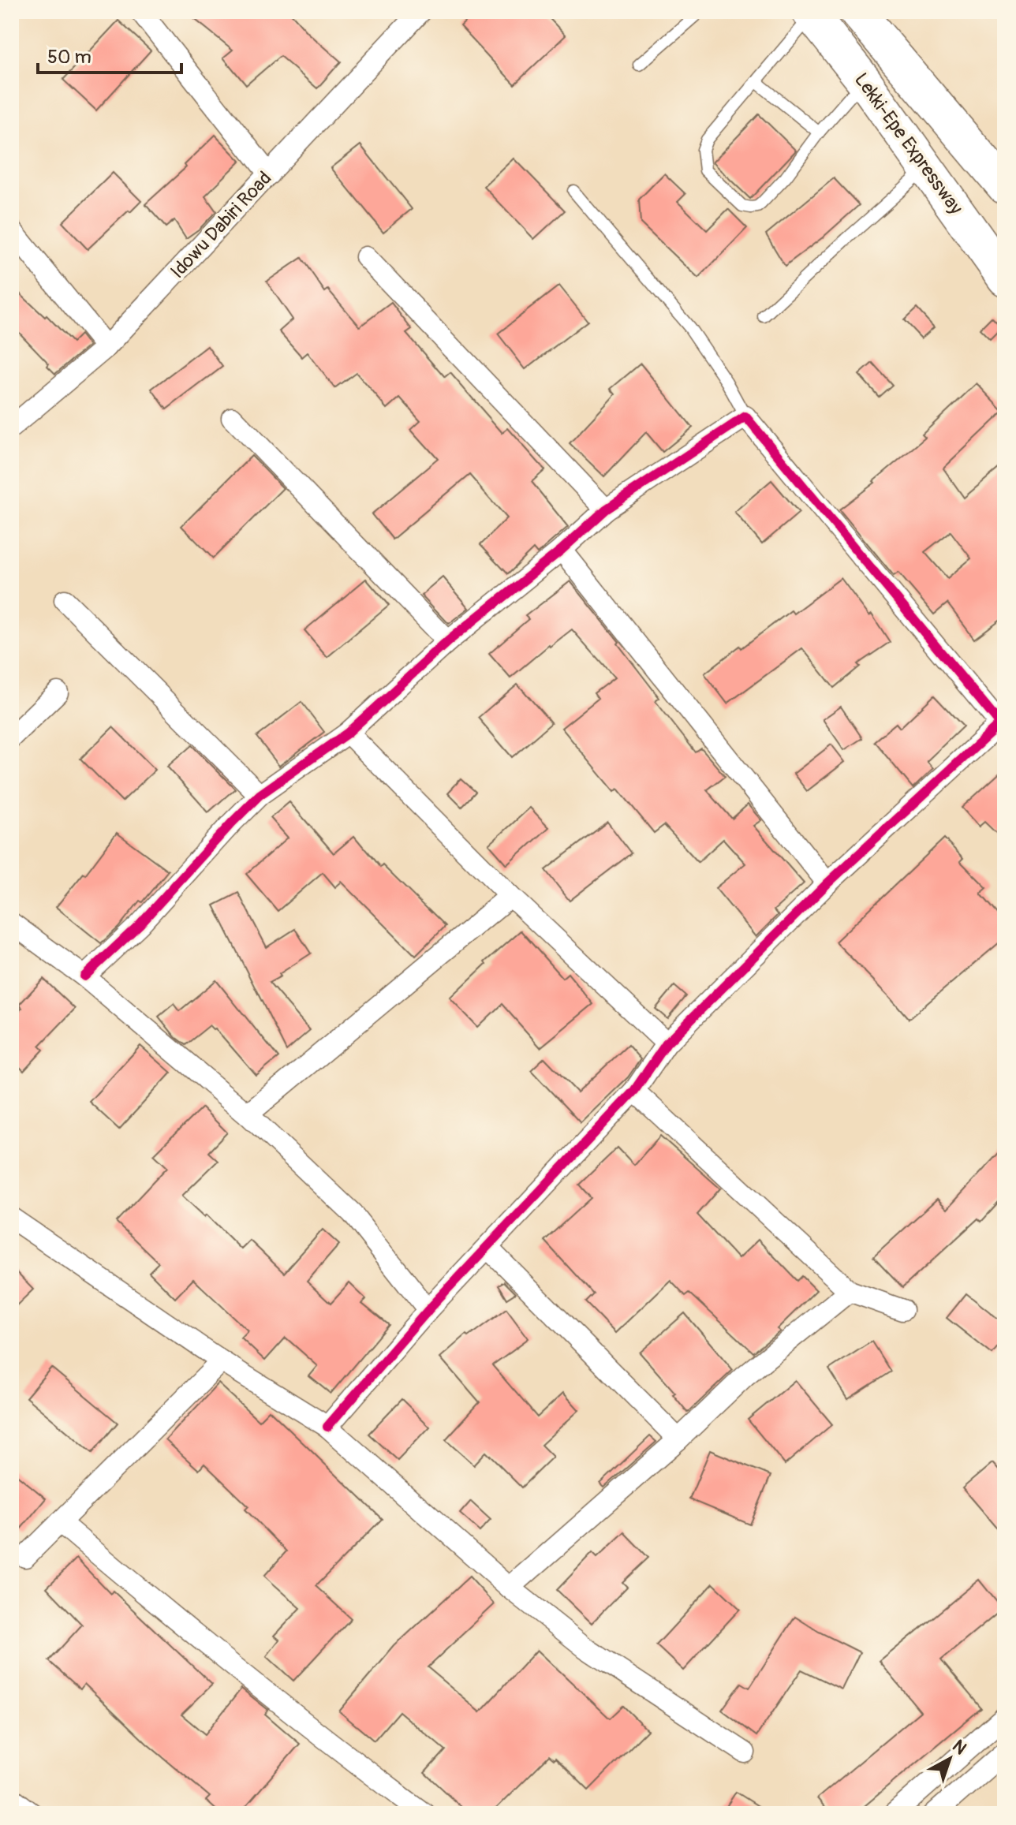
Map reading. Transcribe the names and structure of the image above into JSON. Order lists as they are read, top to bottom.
{
  "streets": {
    "highway": ["Lekki-Epe Expressway"],
    "street": ["Idowu Dabiri Road"]
  },
  "scale_bar": "50 m",
  "north": "top right"
}
